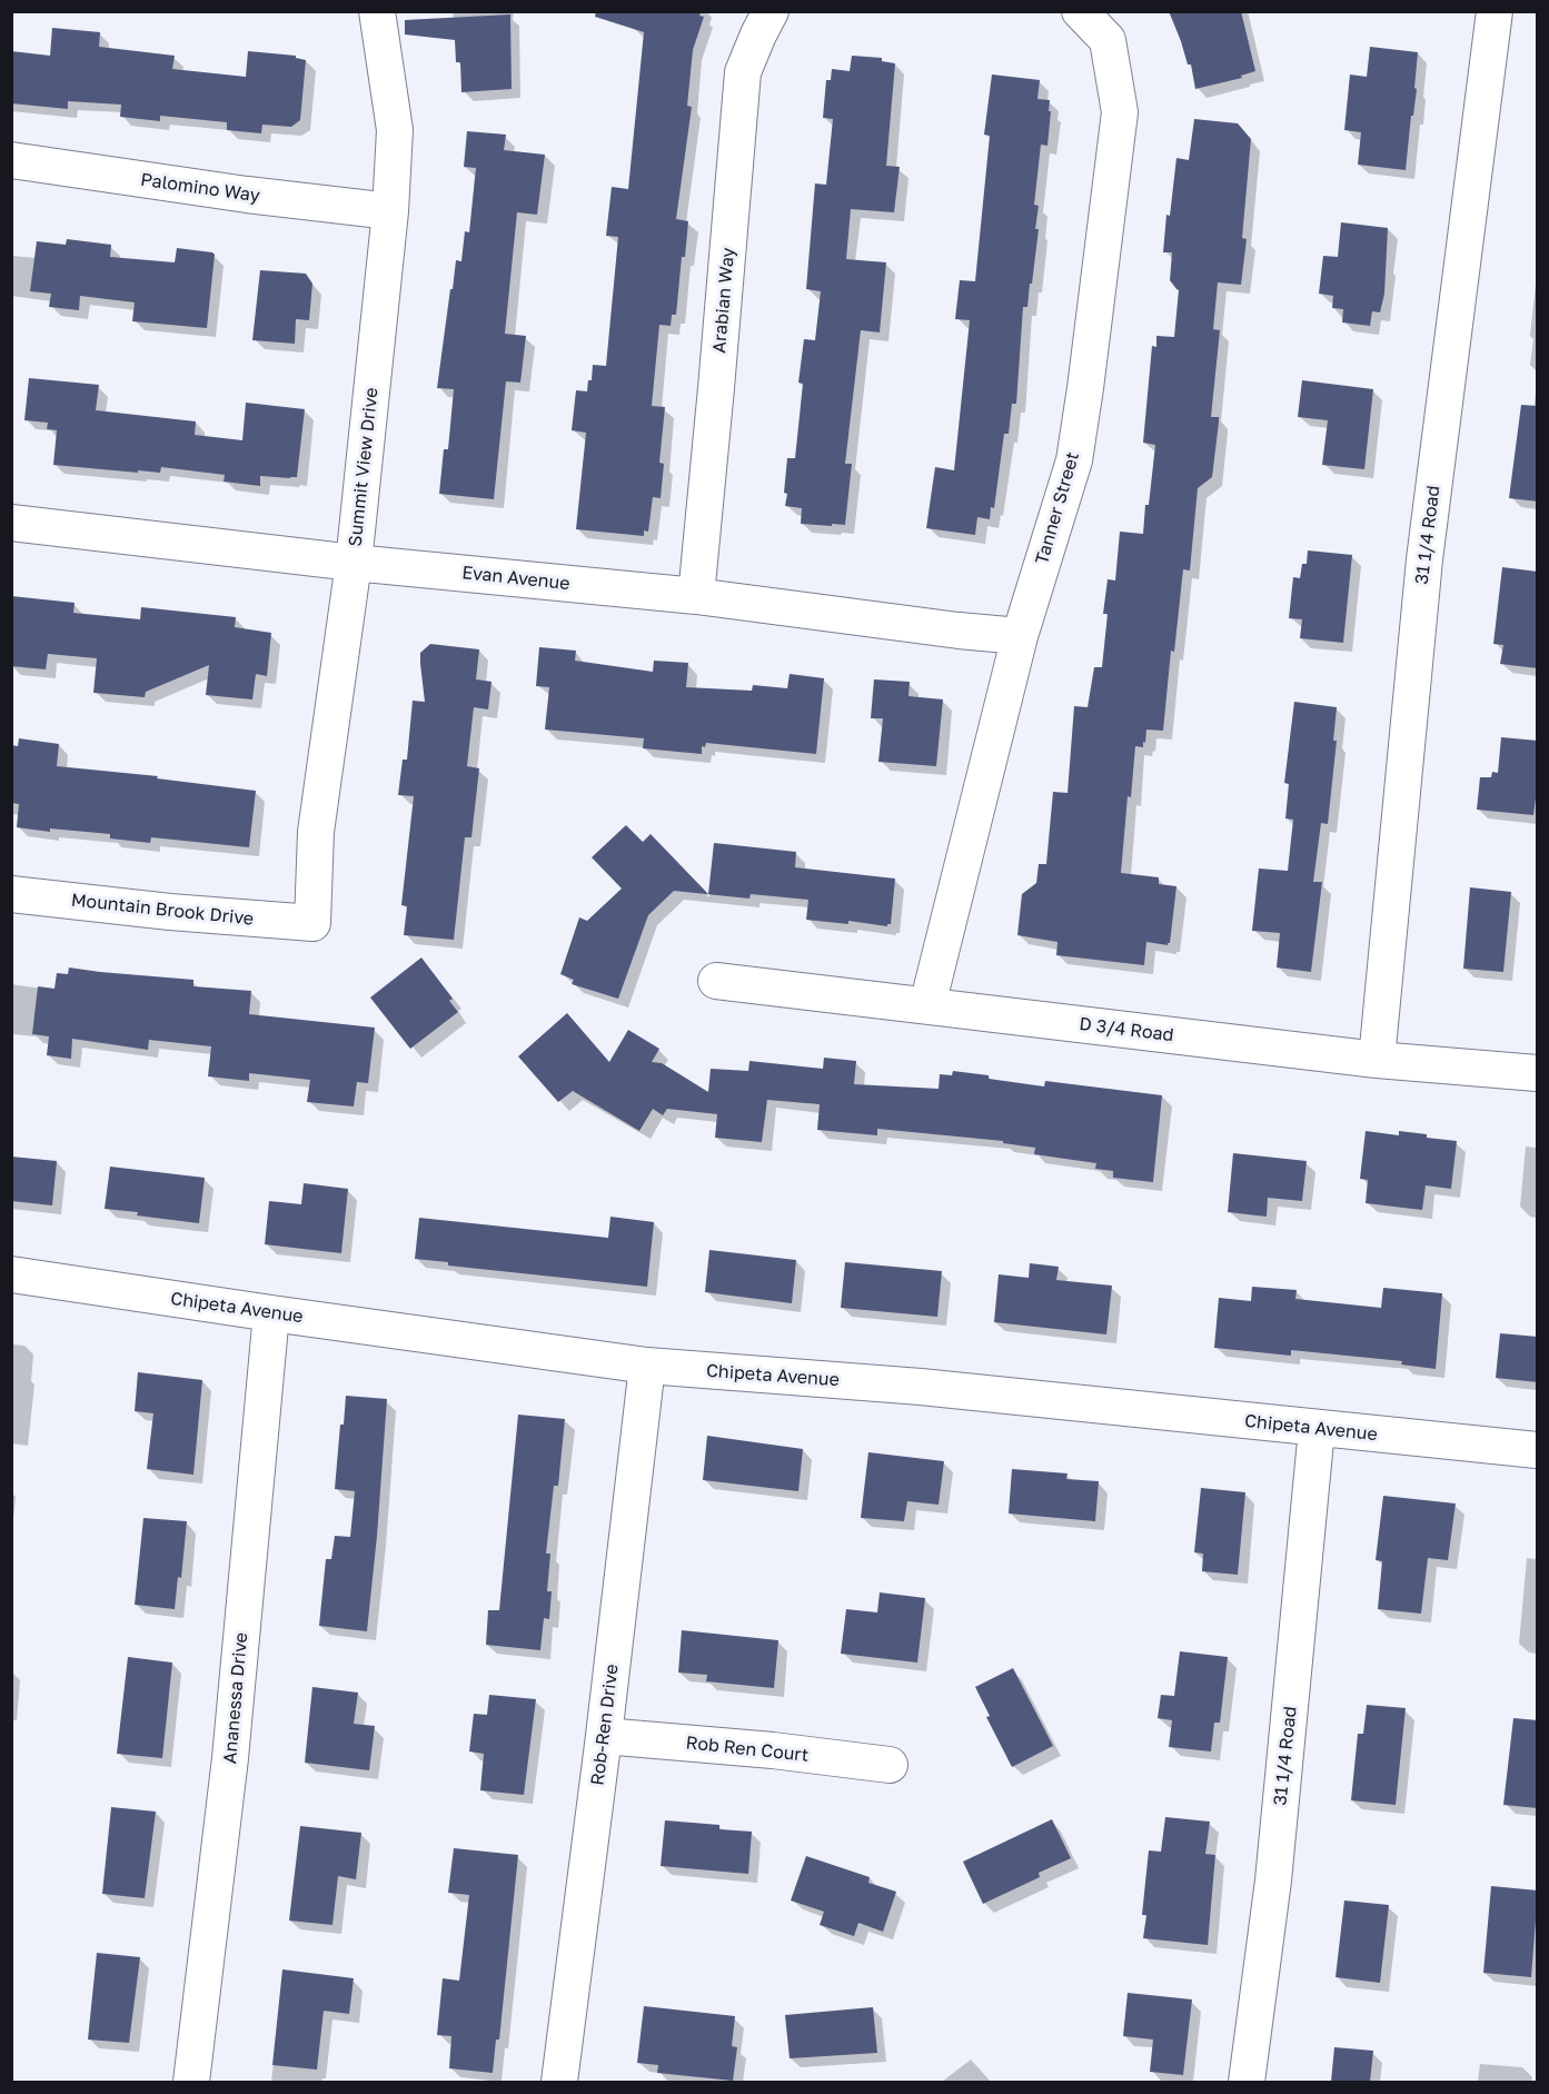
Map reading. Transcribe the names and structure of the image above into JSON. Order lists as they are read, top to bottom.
{
  "streets": {
    "street": [
      "Palomino Way",
      "Arabian Way",
      "Summit View Drive",
      "Tanner Street",
      "31 1/4 Road",
      "Evan Avenue",
      "Mountain Brook Drive",
      "D 3/4 Road",
      "Chipeta Avenue",
      "Ananessa Drive",
      "Rob-Ren Drive",
      "Rob Ren Court"
    ]
  },
  "crossings": [
    ["Palomino Way", "Summit View Drive"],
    ["Arabian Way", "Evan Avenue"],
    ["Summit View Drive", "Evan Avenue"],
    ["Summit View Drive", "Mountain Brook Drive"],
    ["Tanner Street", "Evan Avenue"],
    ["Tanner Street", "D 3/4 Road"],
    ["31 1/4 Road", "D 3/4 Road"],
    ["31 1/4 Road", "Chipeta Avenue"],
    ["Chipeta Avenue", "Ananessa Drive"],
    ["Chipeta Avenue", "Rob-Ren Drive"],
    ["Rob-Ren Drive", "Rob Ren Court"]
  ]
}
